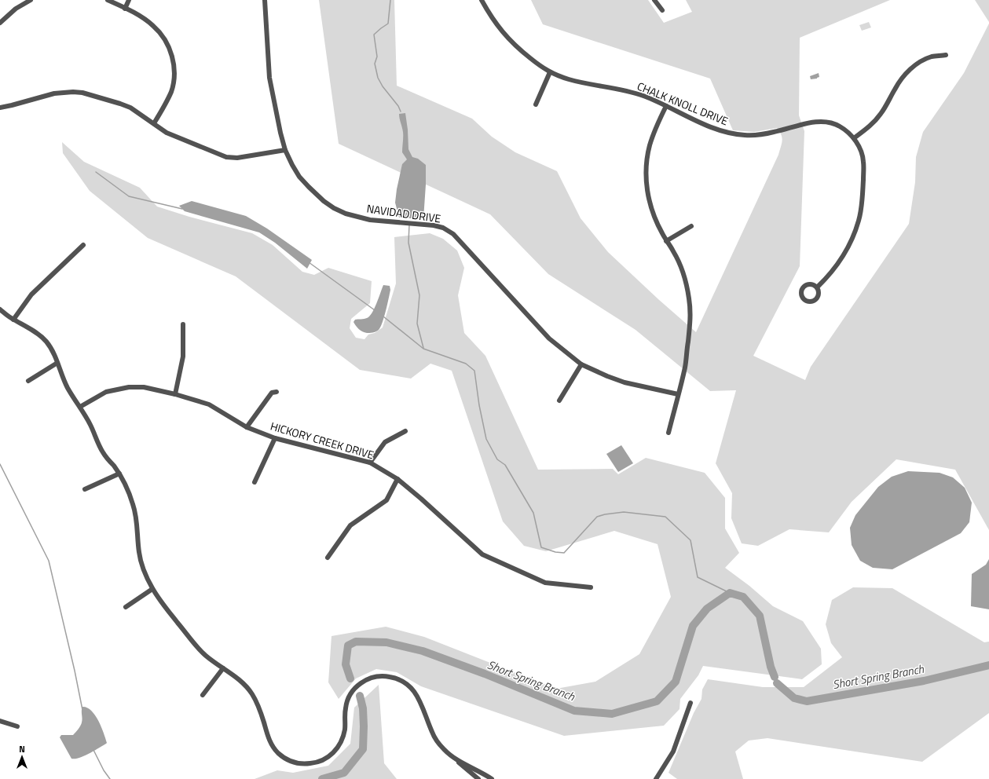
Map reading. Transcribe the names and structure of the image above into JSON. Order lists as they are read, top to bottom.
{
  "streets": {
    "street": ["CHALK KNOLL DRIVE", "NAVIDAD DRIVE", "HICKORY CREEK DRIVE"]
  },
  "water": ["Short Spring Branch"],
  "north": "top"
}
